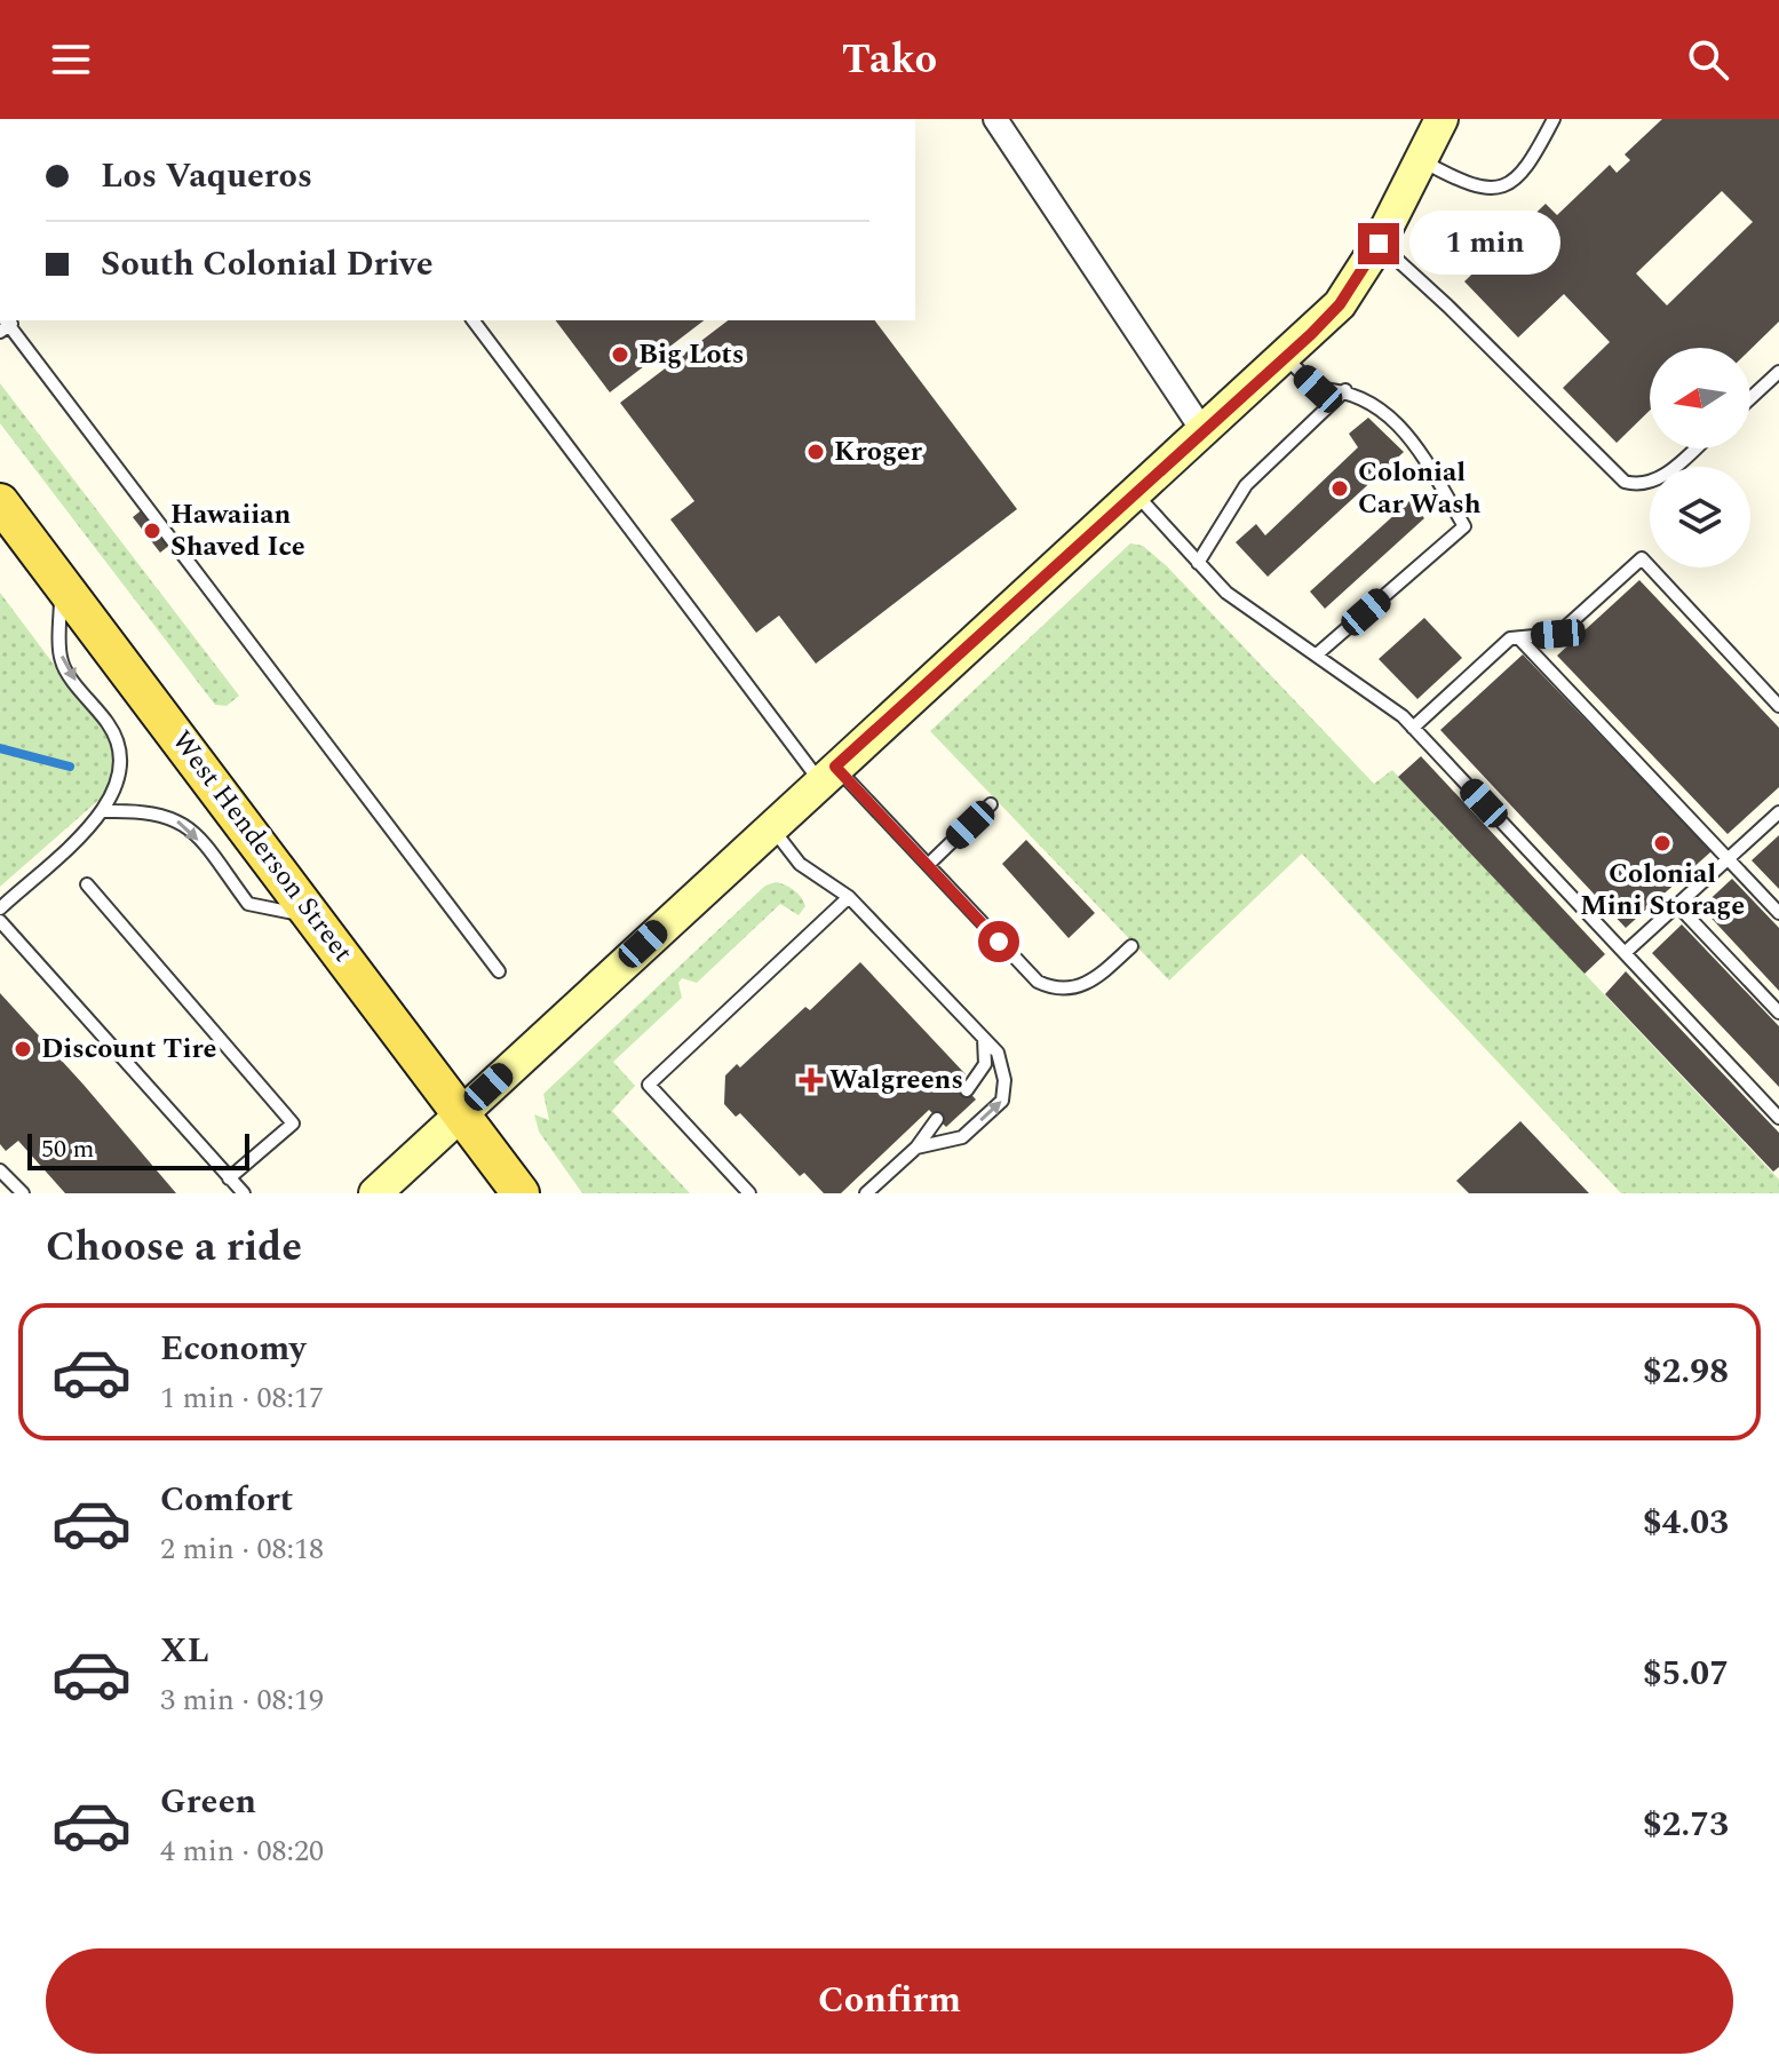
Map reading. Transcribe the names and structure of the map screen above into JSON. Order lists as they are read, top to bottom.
{
  "streets": {
    "main road": ["West Henderson Street"]
  },
  "places": {
    "other": [
      "Big Lots",
      "Kroger",
      "Colonial Car Wash",
      "Hawaiian Shaved Ice",
      "Colonial Mini Storage",
      "Discount Tire"
    ],
    "health": ["Walgreens"]
  },
  "scale_bar": "50 m",
  "north": "left",
  "page": {
    "header": "Tako",
    "banner": ["Los Vaqueros", "South Colonial Drive"],
    "bubble": "1 min",
    "scale": "50 m",
    "heading": "Choose a ride",
    "list": [
      {
        "name": "Economy",
        "note": "1 min · 08:17",
        "value": "$2.98"
      },
      {
        "name": "Comfort",
        "note": "2 min · 08:18",
        "value": "$4.03"
      },
      {
        "name": "XL",
        "note": "3 min · 08:19",
        "value": "$5.07"
      },
      {
        "name": "Green",
        "note": "4 min · 08:20",
        "value": "$2.73"
      }
    ],
    "buttons": "Confirm"
  }
}
